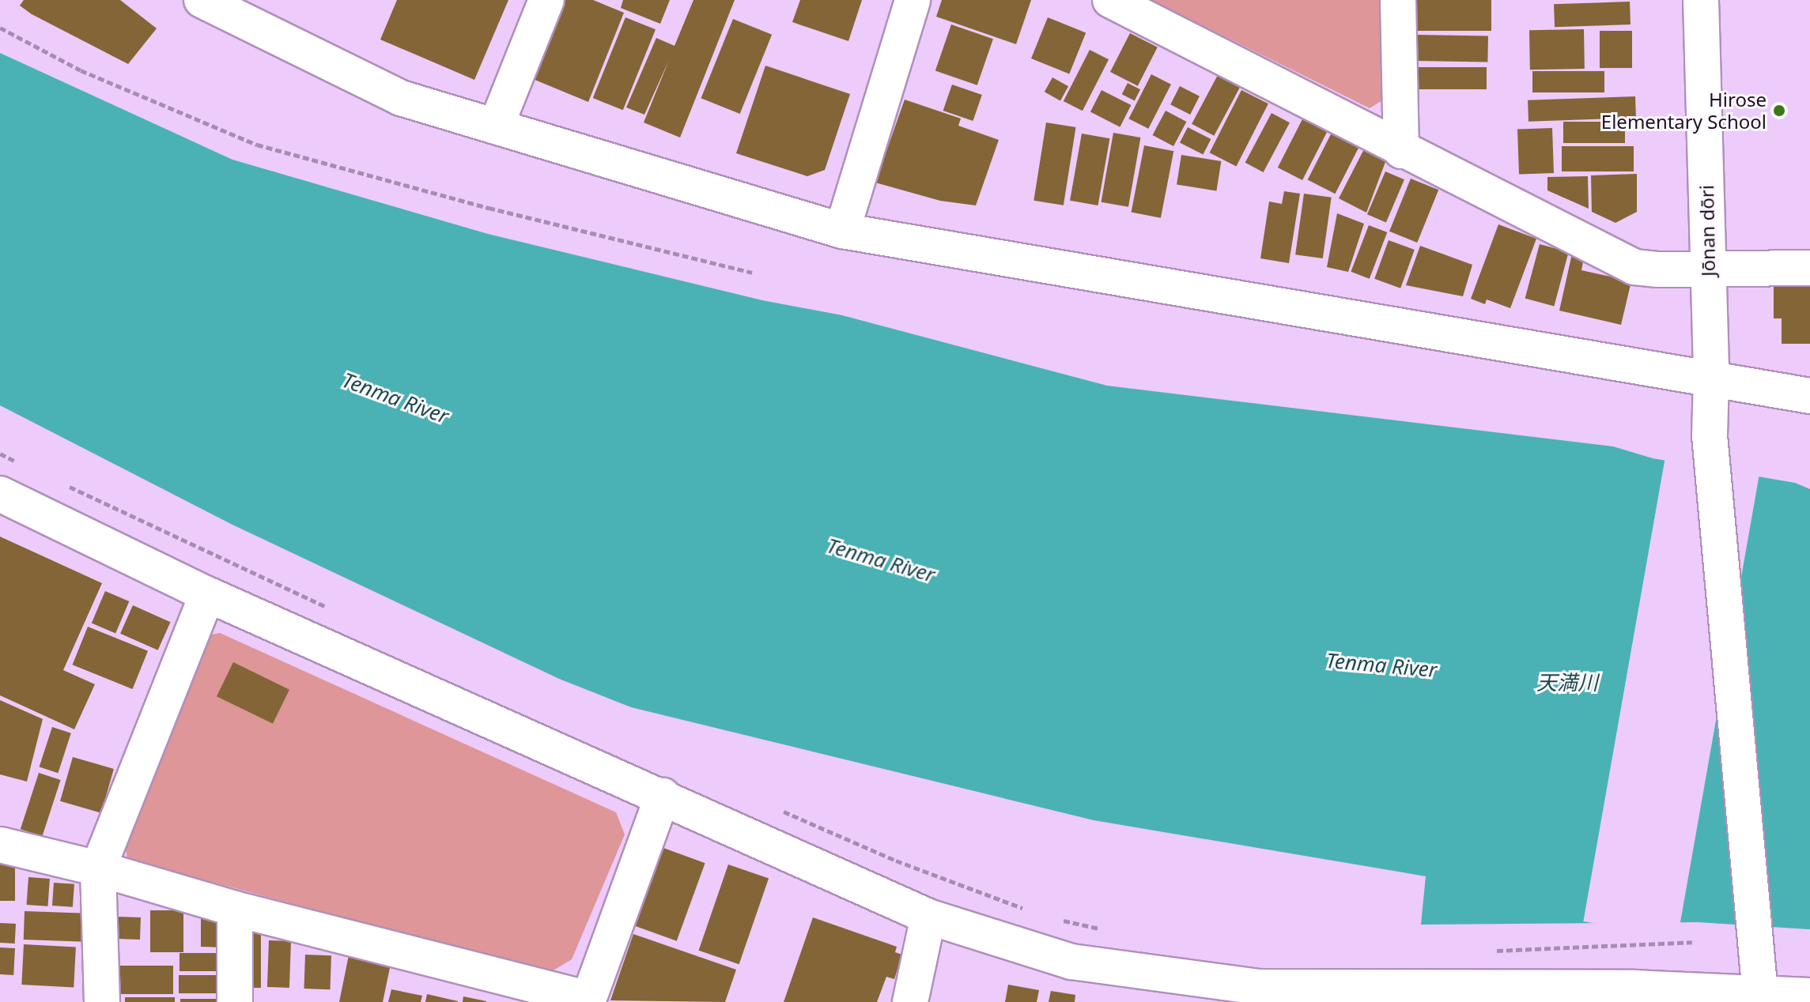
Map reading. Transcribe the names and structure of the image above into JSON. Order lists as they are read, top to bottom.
{
  "streets": {
    "street": ["Jōnan dōri"]
  },
  "water": ["Tenma River", "天満川"],
  "places": ["Hirose Elementary School"]
}
